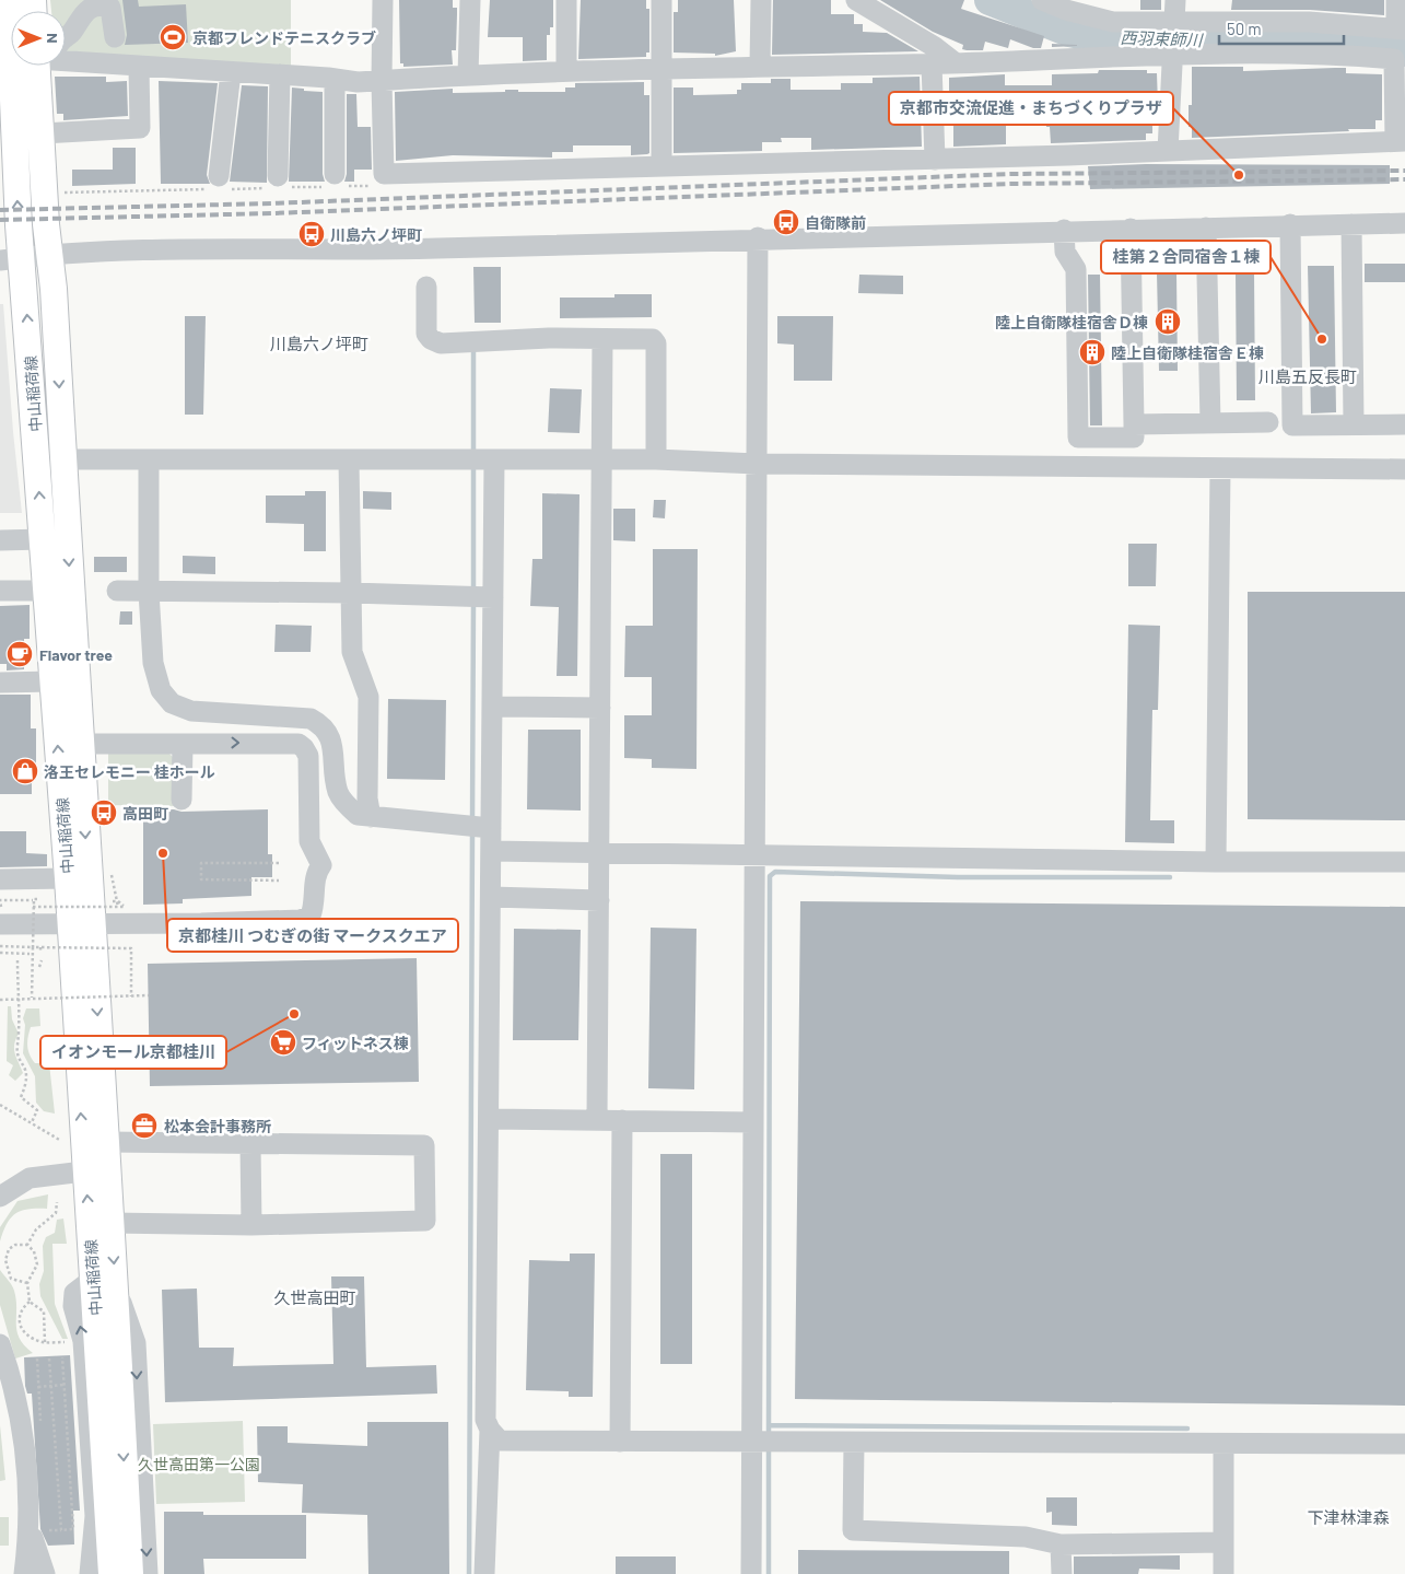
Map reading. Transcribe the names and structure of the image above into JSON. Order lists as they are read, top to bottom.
{
  "streets": {
    "main road": ["中山稲荷線"]
  },
  "districts": [
    "川島六ノ坪町",
    "川島五反長町",
    "久世高田町",
    "下津林津森"
  ],
  "water": ["西羽束師川"],
  "parks": ["久世高田第一公園"],
  "places": {
    "sports": ["京都フレンドテニスクラブ"],
    "other": [
      "京都市交流促進・まちづくりプラザ",
      "桂第２合同宿舎１棟",
      "京都桂川 つむぎの街 マークスクエア",
      "イオンモール京都桂川"
    ],
    "bus stop": ["自衛隊前", "川島六ノ坪町", "高田町"],
    "building": ["陸上自衛隊桂宿舎Ｄ棟", "陸上自衛隊桂宿舎Ｅ棟"],
    "cafe": ["Flavor tree"],
    "shop": ["洛王セレモニー 桂ホール"],
    "supermarket": ["フィットネス棟"],
    "office": ["松本会計事務所"]
  },
  "scale_bar": "50 m",
  "north": "right"
}
